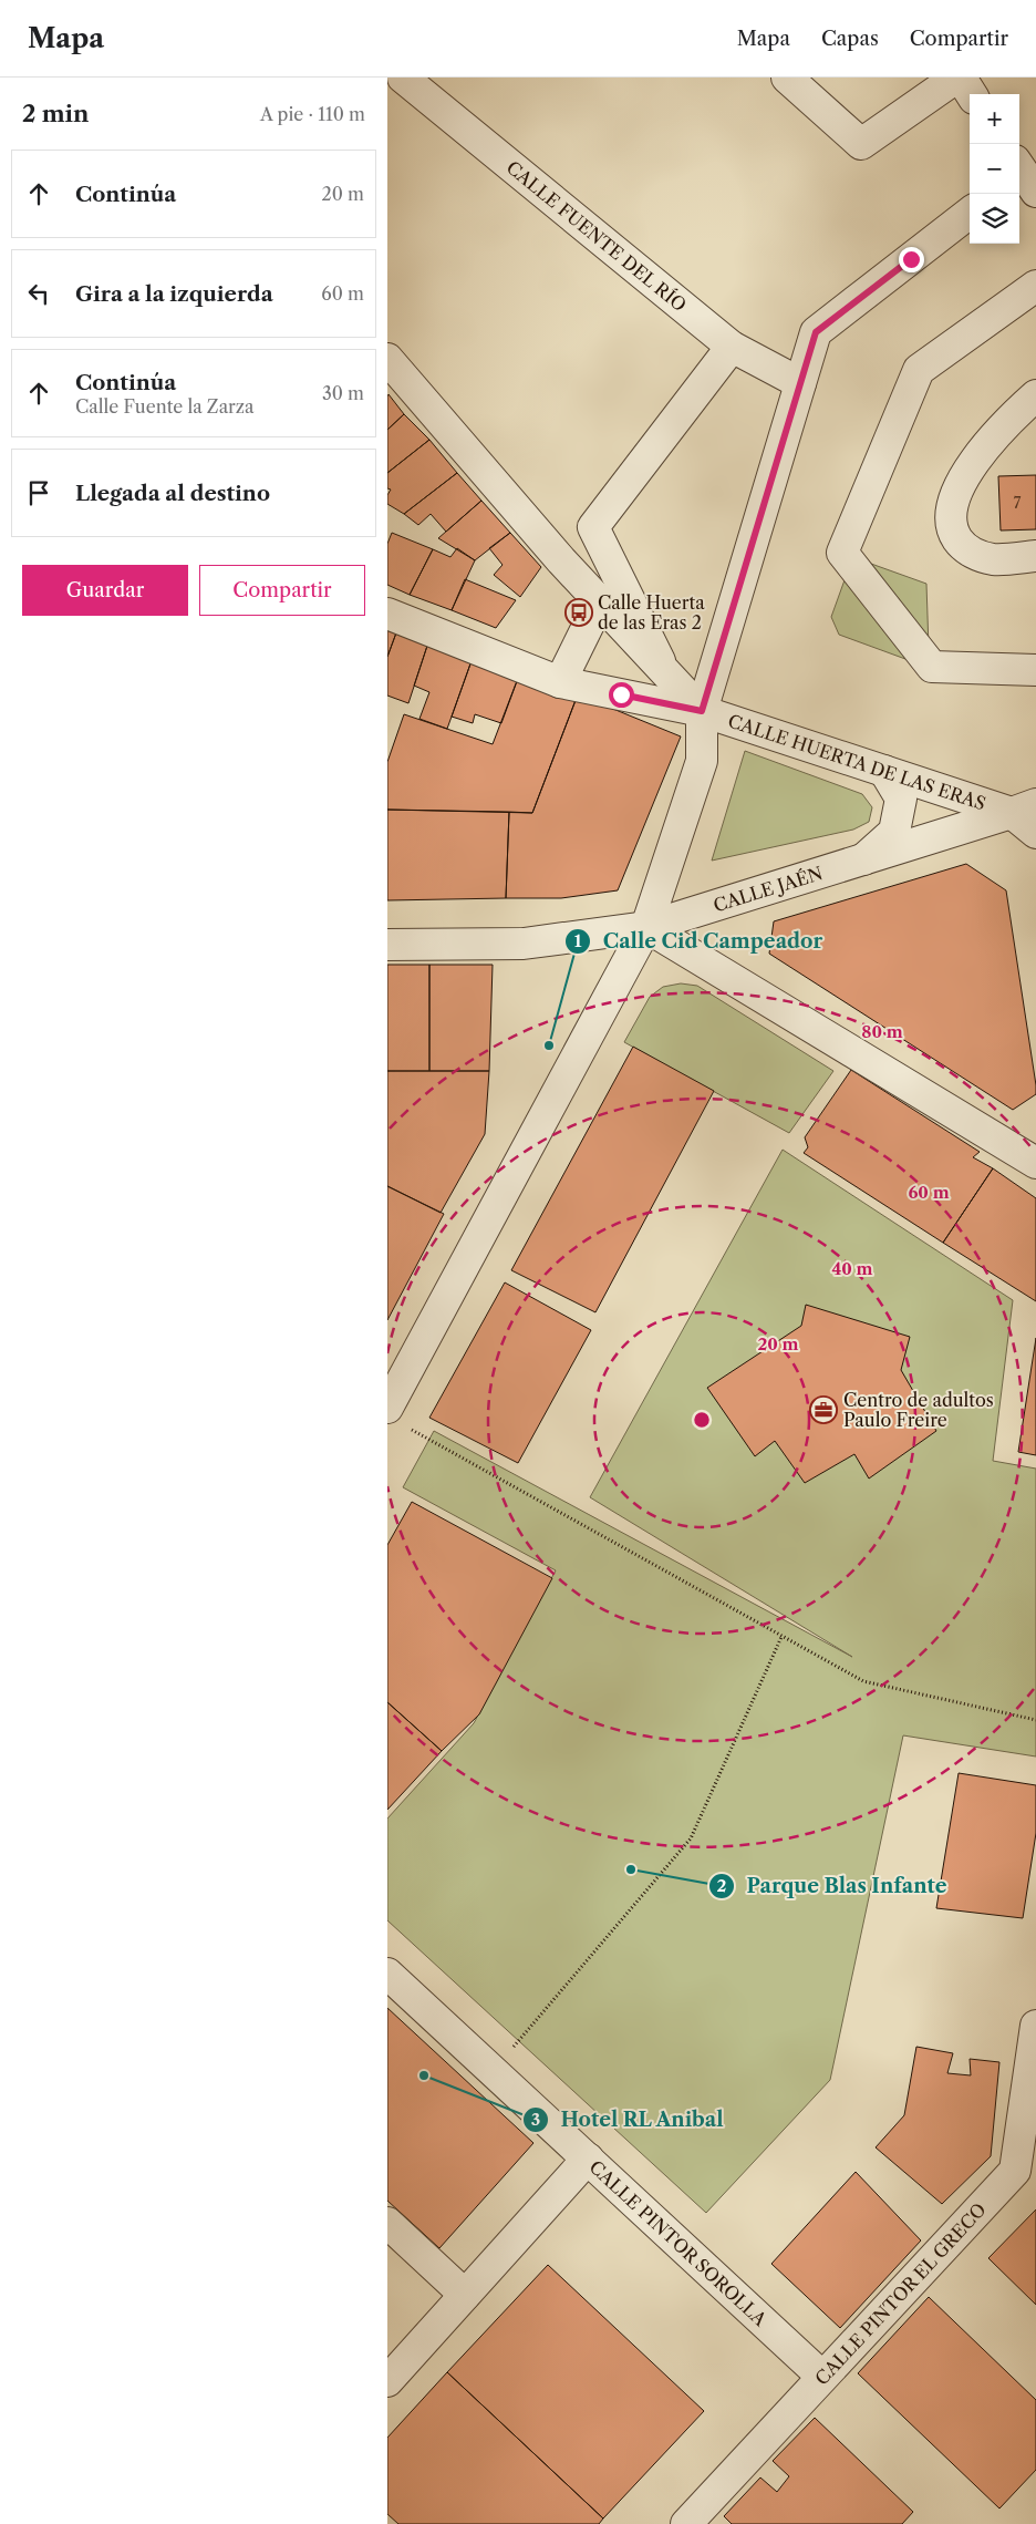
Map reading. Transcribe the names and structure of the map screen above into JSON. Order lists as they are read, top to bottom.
{
  "streets": {
    "street": [
      "CALLE FUENTE DEL RÍO",
      "CALLE HUERTA DE LAS ERAS",
      "CALLE JAÉN",
      "CALLE PINTOR SOROLLA",
      "CALLE PINTOR EL GRECO"
    ]
  },
  "crossings": [
    ["CALLE HUERTA DE LAS ERAS", "CALLE JAÉN"],
    ["CALLE PINTOR SOROLLA", "CALLE PINTOR EL GRECO"]
  ],
  "places": {
    "bus stop": ["Calle Huerta de las Eras 2"],
    "other": ["Calle Cid Campeador", "Parque Blas Infante", "Hotel RL Anibal"],
    "office": ["Centro de adultos Paulo Freire"]
  },
  "house_numbers": ["7"],
  "page": {
    "header": "Mapa",
    "nav": ["Mapa", "Capas", "Compartir"],
    "heading": ["2 min", "A pie · 110 m"],
    "map_buttons": ["+", "−"],
    "list": [
      ["Continúa", "20 m"],
      ["Gira a la izquierda", "60 m"],
      ["Continúa", "Calle Fuente la Zarza", "30 m"],
      "Llegada al destino"
    ],
    "buttons": ["Guardar", "Compartir"]
  },
  "rings": [
    "80 m",
    "60 m",
    "40 m",
    "20 m"
  ]
}
